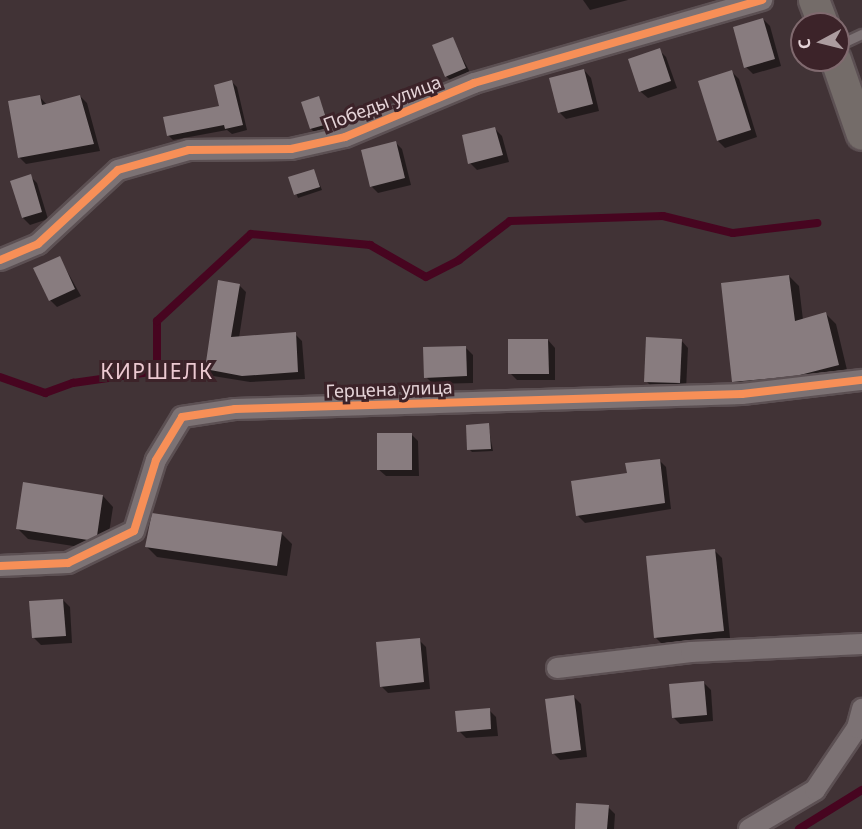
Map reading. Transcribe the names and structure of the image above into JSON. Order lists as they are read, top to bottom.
{
  "streets": {
    "street": ["Победы улица", "Герцена улица"]
  },
  "districts": ["КИРШЕЛК"],
  "north": "left"
}
